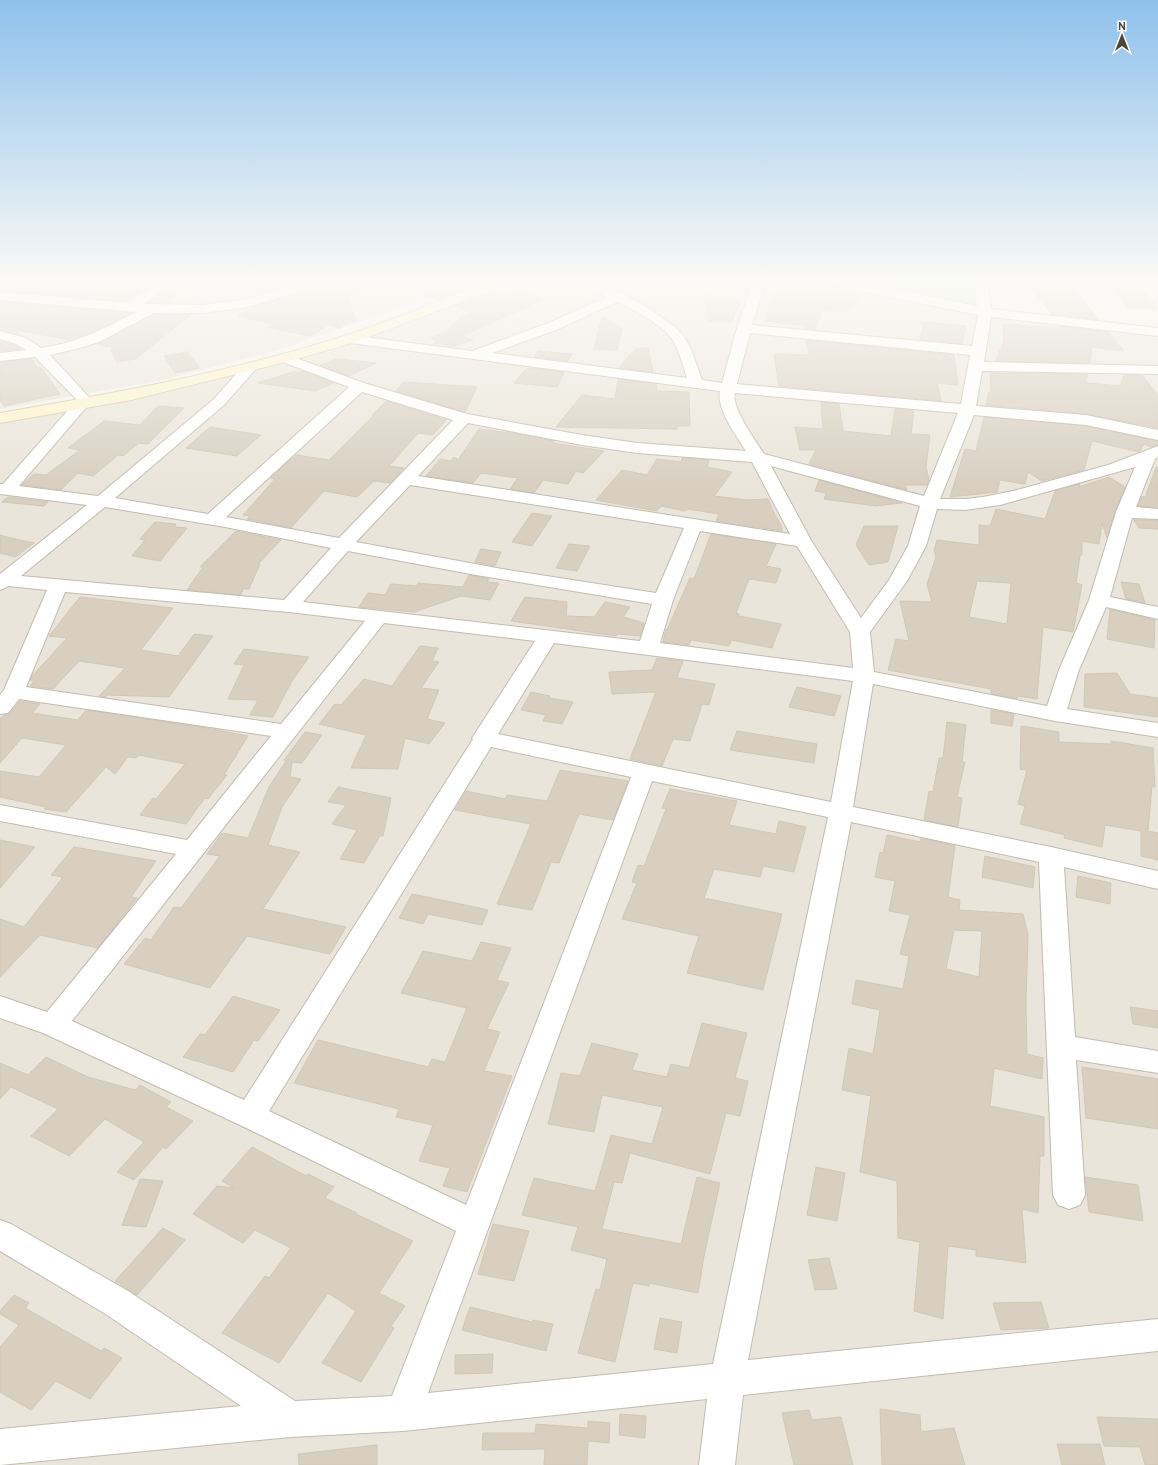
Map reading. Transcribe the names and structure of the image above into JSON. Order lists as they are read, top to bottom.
{
  "north": "top"
}
